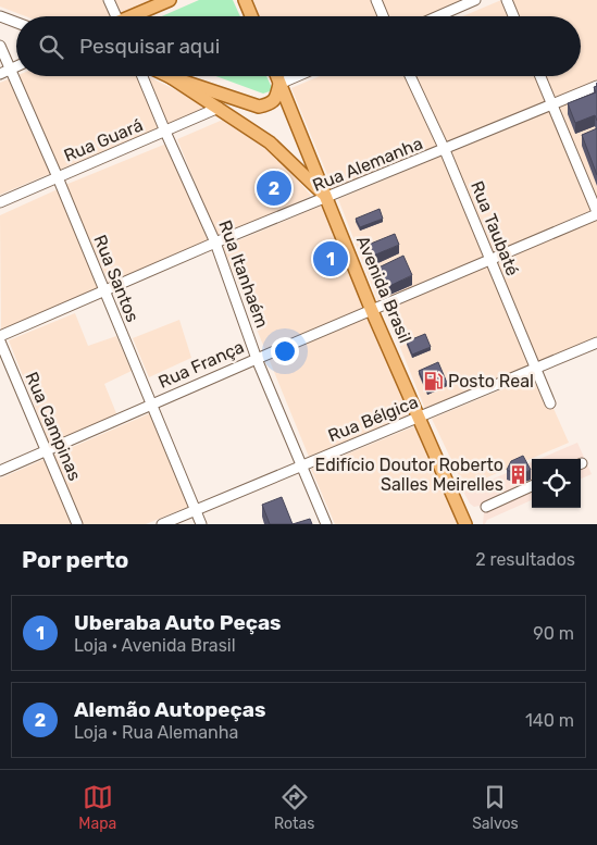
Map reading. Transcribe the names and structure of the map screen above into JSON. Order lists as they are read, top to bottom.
{
  "streets": {
    "main road": ["Avenida Brasil"],
    "street": [
      "Rua Guará",
      "Rua Alemanha",
      "Rua Taubaté",
      "Rua Itanhaém",
      "Rua Santos",
      "Rua França",
      "Rua Bélgica",
      "Rua Campinas"
    ]
  },
  "crossings": [
    ["Rua Guará", "Rua Itanhaém"],
    ["Rua Guará", "Rua Santos"],
    ["Rua Alemanha", "Rua Taubaté"],
    ["Rua Alemanha", "Rua Itanhaém"],
    ["Rua Alemanha", "Rua Santos"],
    ["Rua Alemanha", "Avenida Brasil"],
    ["Rua Taubaté", "Rua França"],
    ["Rua Taubaté", "Rua Bélgica"],
    ["Rua Itanhaém", "Rua França"],
    ["Rua Itanhaém", "Rua Bélgica"],
    ["Rua Santos", "Rua França"],
    ["Rua Santos", "Rua Bélgica"],
    ["Avenida Brasil", "Rua França"],
    ["Avenida Brasil", "Rua Bélgica"],
    ["Rua França", "Rua Campinas"]
  ],
  "places": {
    "fuel station": ["Posto Real"],
    "building": ["Edifício Doutor Roberto Salles Meirelles"]
  },
  "page": {
    "search": "Pesquisar aqui",
    "pins": ["2", "1"],
    "heading": ["Por perto", "2 resultados"],
    "list": [
      {
        "mark": "1",
        "name": "Uberaba Auto Peças",
        "note": "Loja · Avenida Brasil",
        "value": "90 m"
      },
      {
        "mark": "2",
        "name": "Alemão Autopeças",
        "note": "Loja · Rua Alemanha",
        "value": "140 m"
      }
    ],
    "nav": ["Mapa", "Rotas", "Salvos"]
  }
}
